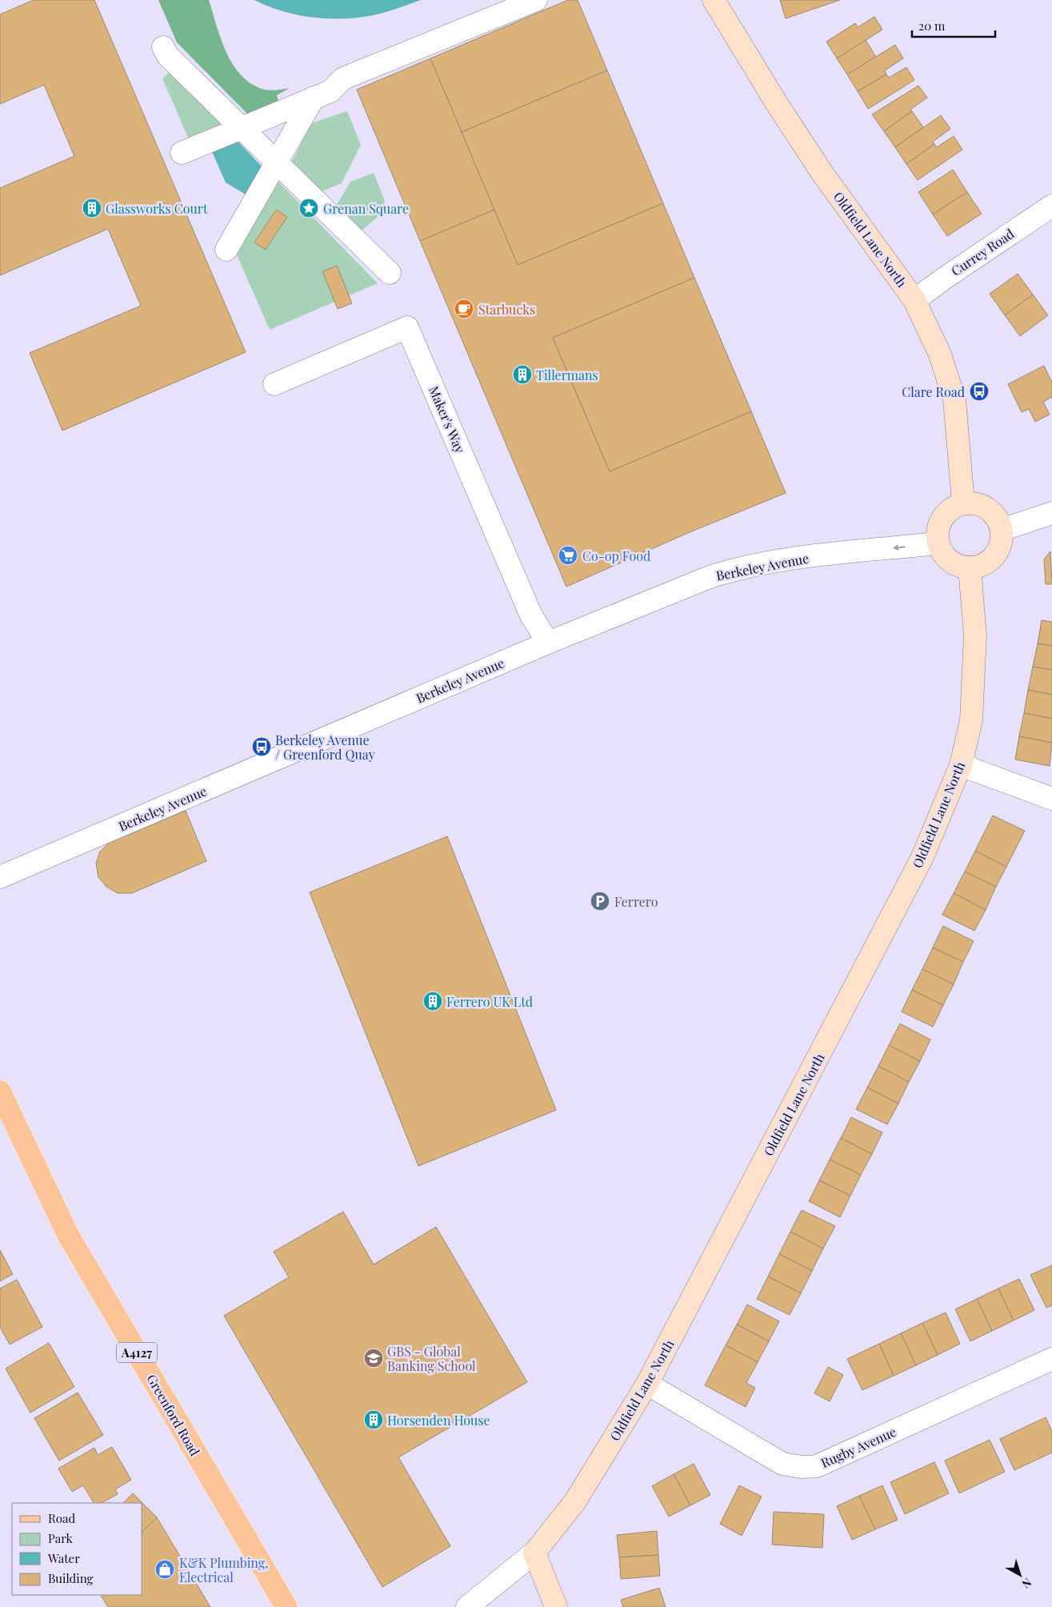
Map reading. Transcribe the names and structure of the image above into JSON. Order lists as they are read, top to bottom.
{
  "streets": {
    "main road": ["A4127", "Greenford Road"],
    "street": [
      "Oldfield Lane North",
      "Currey Road",
      "Maker's Way",
      "Berkeley Avenue",
      "Rugby Avenue"
    ]
  },
  "crossings": [
    ["Oldfield Lane North", "Currey Road"],
    ["Oldfield Lane North", "Berkeley Avenue"],
    ["Oldfield Lane North", "Rugby Avenue"],
    ["Maker's Way", "Berkeley Avenue"]
  ],
  "one_way": ["Berkeley Avenue"],
  "places": {
    "building": [
      "Glassworks Court",
      "Tillermans",
      "Ferrero UK Ltd",
      "Horsenden House"
    ],
    "place": ["Grenan Square"],
    "cafe": ["Starbucks"],
    "bus stop": ["Clare Road", "Berkeley Avenue / Greenford Quay"],
    "supermarket": ["Co-op Food"],
    "parking": ["Ferrero"],
    "school or university": ["GBS - Global Banking School"],
    "shop": ["K&K Plumbing, Electrical"]
  },
  "legend": [
    "Road",
    "Park",
    "Water",
    "Building"
  ],
  "scale_bar": "20 m",
  "north": "bottom right"
}
